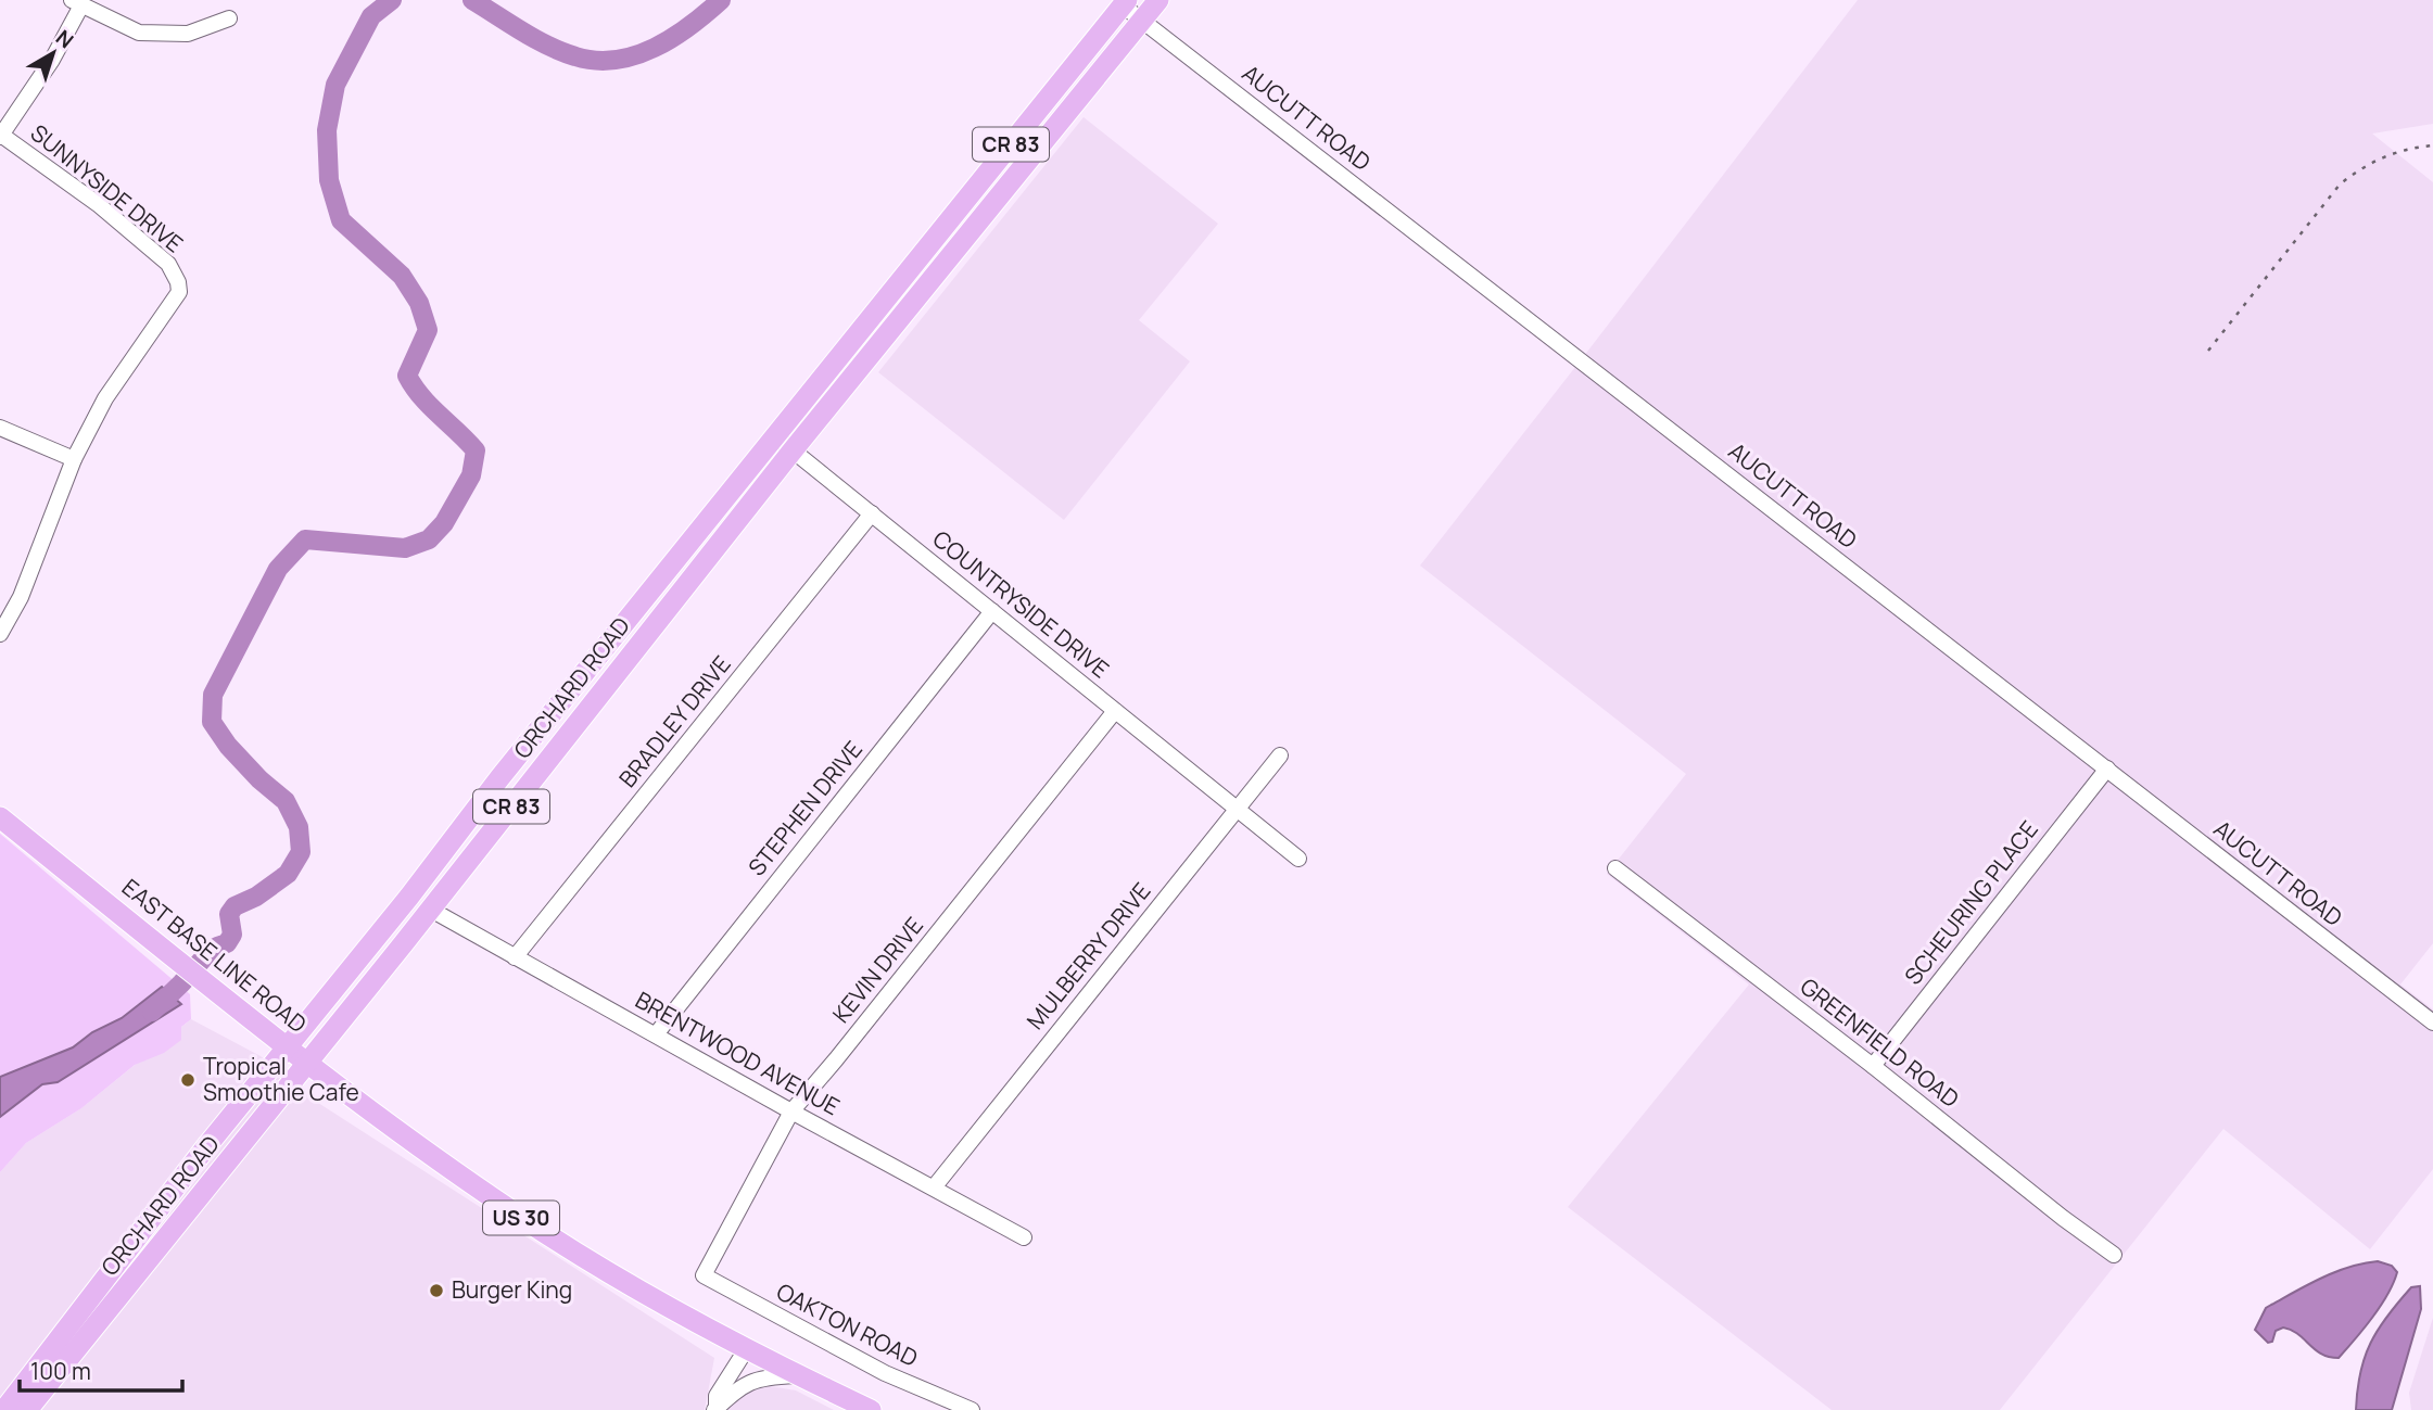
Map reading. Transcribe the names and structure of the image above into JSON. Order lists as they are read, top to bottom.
{
  "streets": {
    "main road": [
      "CR 83",
      "ORCHARD ROAD",
      "EAST BASE LINE ROAD",
      "US 30"
    ],
    "street": [
      "AUCUTT ROAD",
      "SUNNYSIDE DRIVE",
      "COUNTRYSIDE DRIVE",
      "BRADLEY DRIVE",
      "STEPHEN DRIVE",
      "SCHEURING PLACE",
      "MULBERRY DRIVE",
      "KEVIN DRIVE",
      "GREENFIELD ROAD",
      "BRENTWOOD AVENUE",
      "OAKTON ROAD"
    ]
  },
  "crossings": [
    ["AUCUTT ROAD", "ORCHARD ROAD"],
    ["AUCUTT ROAD", "SCHEURING PLACE"],
    ["COUNTRYSIDE DRIVE", "ORCHARD ROAD"],
    ["COUNTRYSIDE DRIVE", "BRADLEY DRIVE"],
    ["COUNTRYSIDE DRIVE", "STEPHEN DRIVE"],
    ["COUNTRYSIDE DRIVE", "MULBERRY DRIVE"],
    ["COUNTRYSIDE DRIVE", "KEVIN DRIVE"],
    ["ORCHARD ROAD", "EAST BASE LINE ROAD"],
    ["ORCHARD ROAD", "BRENTWOOD AVENUE"],
    ["BRADLEY DRIVE", "BRENTWOOD AVENUE"],
    ["STEPHEN DRIVE", "BRENTWOOD AVENUE"],
    ["SCHEURING PLACE", "GREENFIELD ROAD"],
    ["EAST BASE LINE ROAD", "US 30"],
    ["MULBERRY DRIVE", "BRENTWOOD AVENUE"],
    ["KEVIN DRIVE", "BRENTWOOD AVENUE"],
    ["KEVIN DRIVE", "OAKTON ROAD"]
  ],
  "places": ["Tropical Smoothie Cafe", "Burger King"],
  "scale_bar": "100 m",
  "north": "top right"
}
